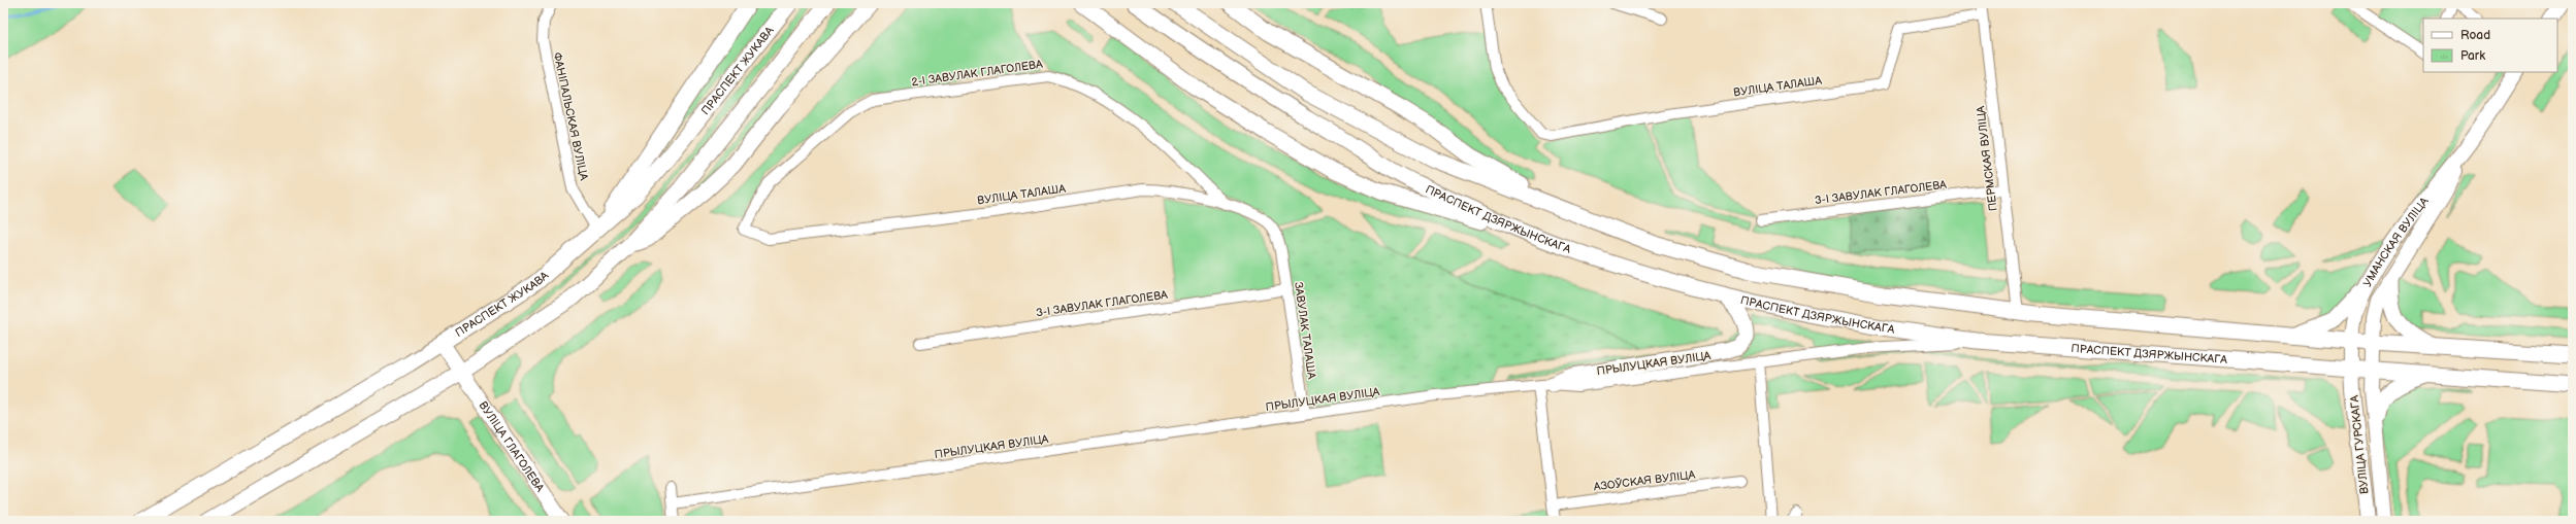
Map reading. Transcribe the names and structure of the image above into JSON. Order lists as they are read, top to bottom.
{
  "streets": {
    "main road": [
      "ПРАСПЕКТ ЖУКАВА",
      "ПРАСПЕКТ ДЗЯРЖЫНСКАГА",
      "УМАНСКАЯ ВУЛІЦА",
      "ВУЛІЦА ГУРСКАГА",
      "ВУЛІЦА ГЛАГОЛЕВА"
    ],
    "street": [
      "2-І ЗАВУЛАК ГЛАГОЛЕВА",
      "ВУЛІЦА ТАЛАША",
      "ФАНІПАЛЬСКАЯ ВУЛІЦА",
      "ПЕРМСКАЯ ВУЛІЦА",
      "3-І ЗАВУЛАК ГЛАГОЛЕВА",
      "ЗАВУЛАК ТАЛАША",
      "ПРЫЛУЦКАЯ ВУЛІЦА",
      "АЗОЎСКАЯ ВУЛІЦА"
    ]
  },
  "crossings": [
    ["ПРАСПЕКТ ЖУКАВА", "ФАНІПАЛЬСКАЯ ВУЛІЦА"],
    ["ПРАСПЕКТ ЖУКАВА", "ВУЛІЦА ГЛАГОЛЕВА"],
    ["2-І ЗАВУЛАК ГЛАГОЛЕВА", "ВУЛІЦА ТАЛАША"],
    ["ВУЛІЦА ТАЛАША", "ПЕРМСКАЯ ВУЛІЦА"],
    ["ВУЛІЦА ТАЛАША", "ЗАВУЛАК ТАЛАША"],
    ["ПЕРМСКАЯ ВУЛІЦА", "3-І ЗАВУЛАК ГЛАГОЛЕВА"],
    ["3-І ЗАВУЛАК ГЛАГОЛЕВА", "ЗАВУЛАК ТАЛАША"],
    ["ПРАСПЕКТ ДЗЯРЖЫНСКАГА", "УМАНСКАЯ ВУЛІЦА"],
    ["ПРАСПЕКТ ДЗЯРЖЫНСКАГА", "ПРЫЛУЦКАЯ ВУЛІЦА"],
    ["ПРАСПЕКТ ДЗЯРЖЫНСКАГА", "ВУЛІЦА ГУРСКАГА"],
    ["УМАНСКАЯ ВУЛІЦА", "ВУЛІЦА ГУРСКАГА"],
    ["ЗАВУЛАК ТАЛАША", "ПРЫЛУЦКАЯ ВУЛІЦА"]
  ],
  "legend": ["Road", "Park"]
}
